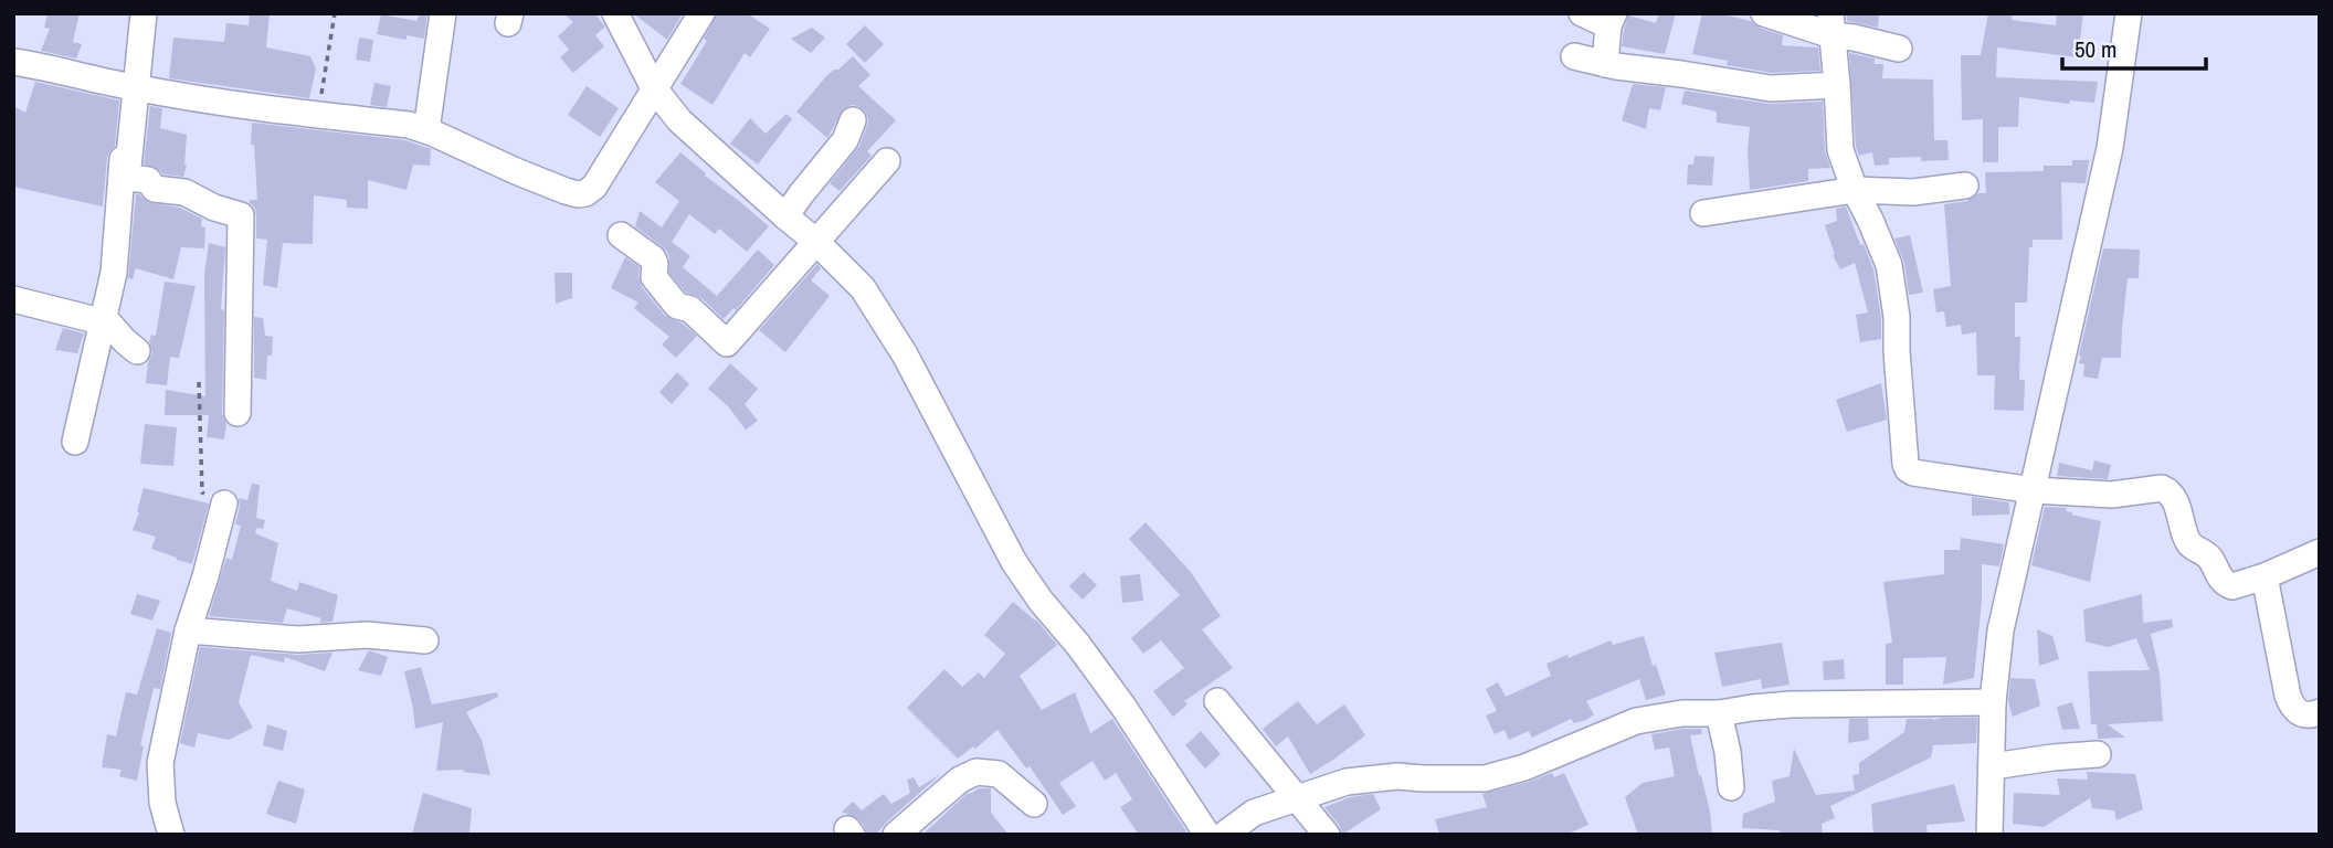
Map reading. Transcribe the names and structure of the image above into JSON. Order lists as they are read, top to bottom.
{
  "scale_bar": "50 m"
}
